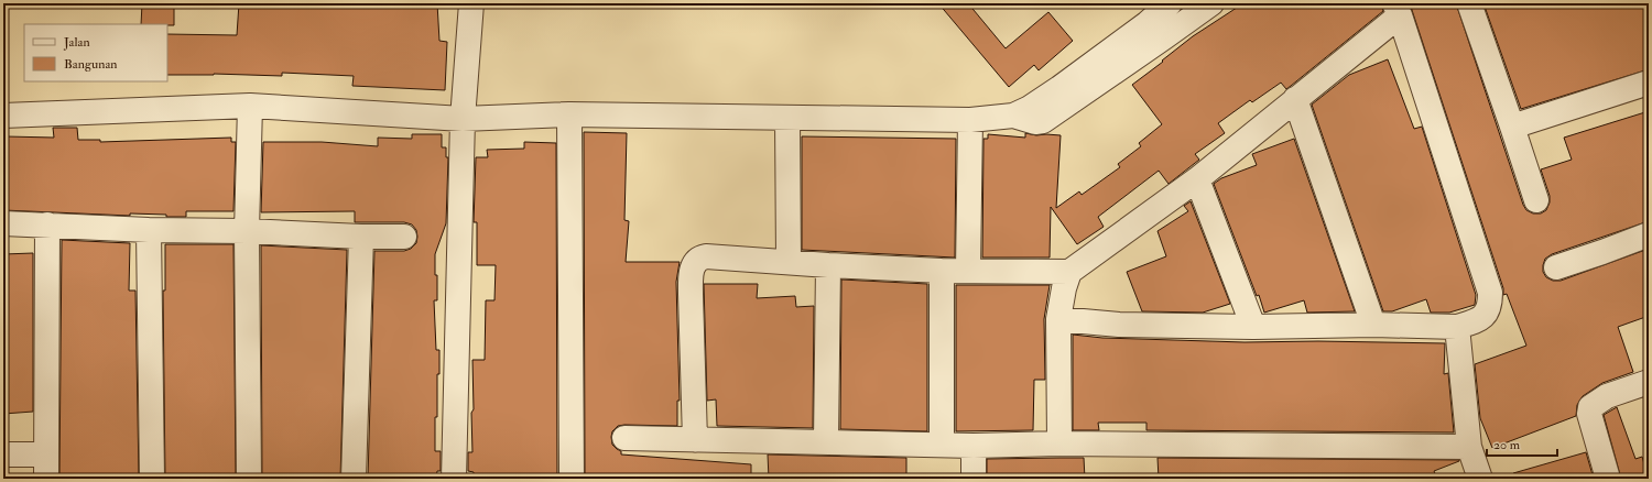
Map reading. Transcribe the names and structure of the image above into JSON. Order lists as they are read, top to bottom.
{
  "legend": ["Jalan", "Bangunan"],
  "scale_bar": "20 m"
}
